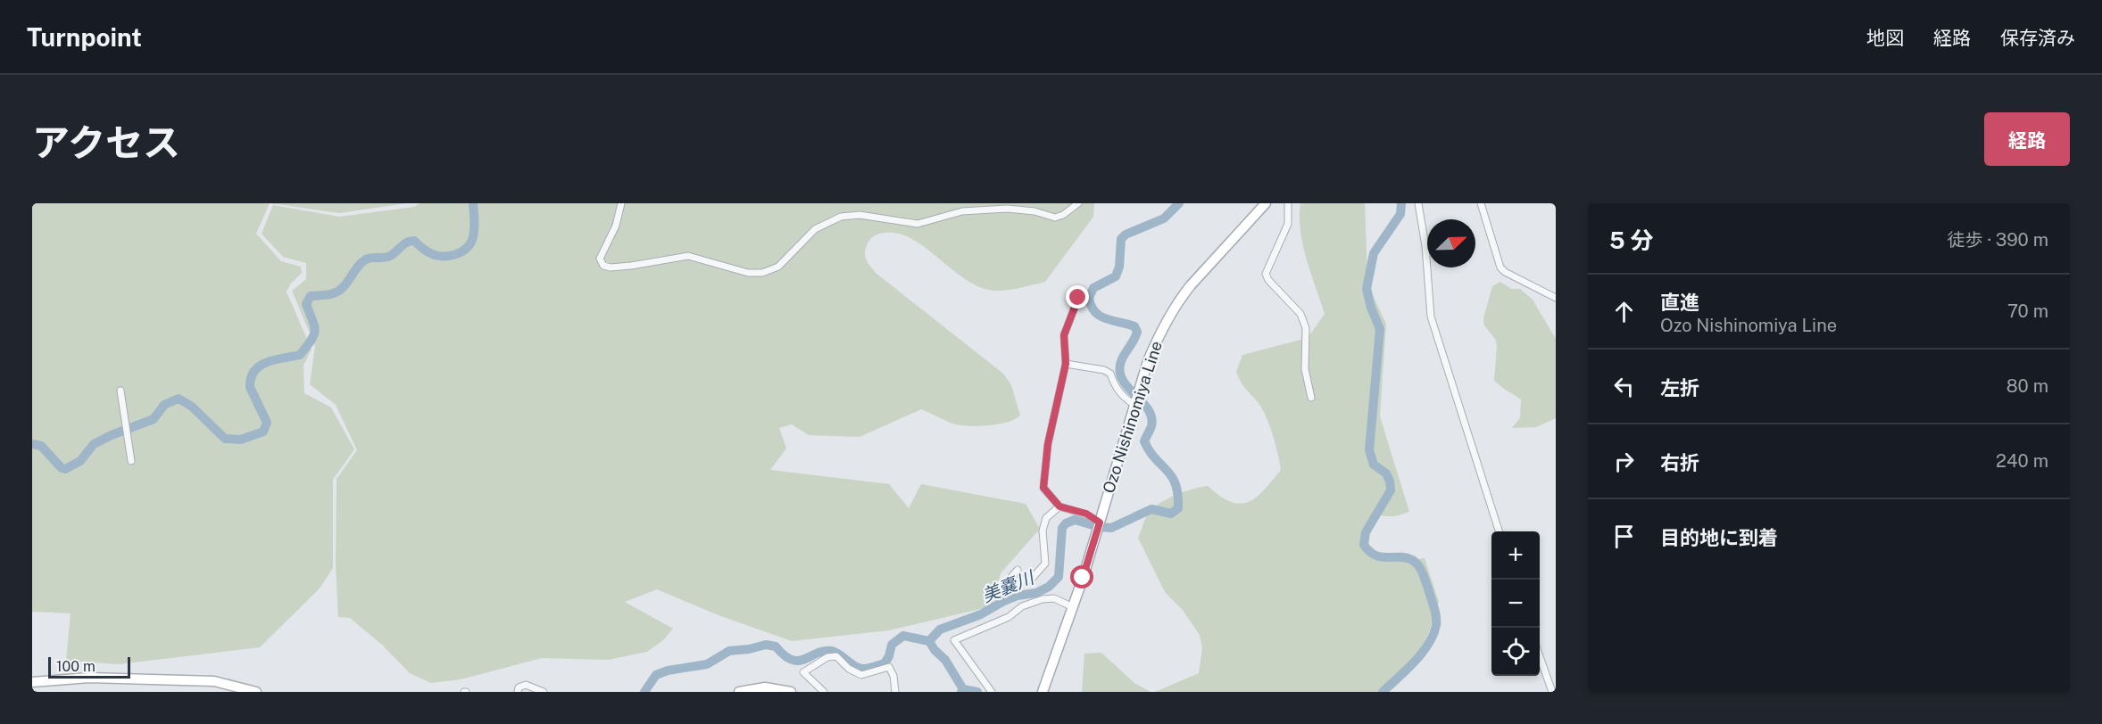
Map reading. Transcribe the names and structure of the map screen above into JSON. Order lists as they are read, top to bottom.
{
  "streets": {
    "main road": ["Ozo Nishinomiya Line"]
  },
  "water": ["美嚢川"],
  "scale_bar": "100 m",
  "north": "top right",
  "page": {
    "header": "Turnpoint",
    "nav": ["地図", "経路", "保存済み"],
    "title": "アクセス",
    "buttons": "経路",
    "heading": ["5 分", "徒歩 · 390 m"],
    "list": [
      ["直進", "Ozo Nishinomiya Line", "70 m"],
      ["左折", "80 m"],
      ["右折", "240 m"],
      "目的地に到着"
    ],
    "map_buttons": ["+", "−"],
    "scale": "100 m"
  }
}
